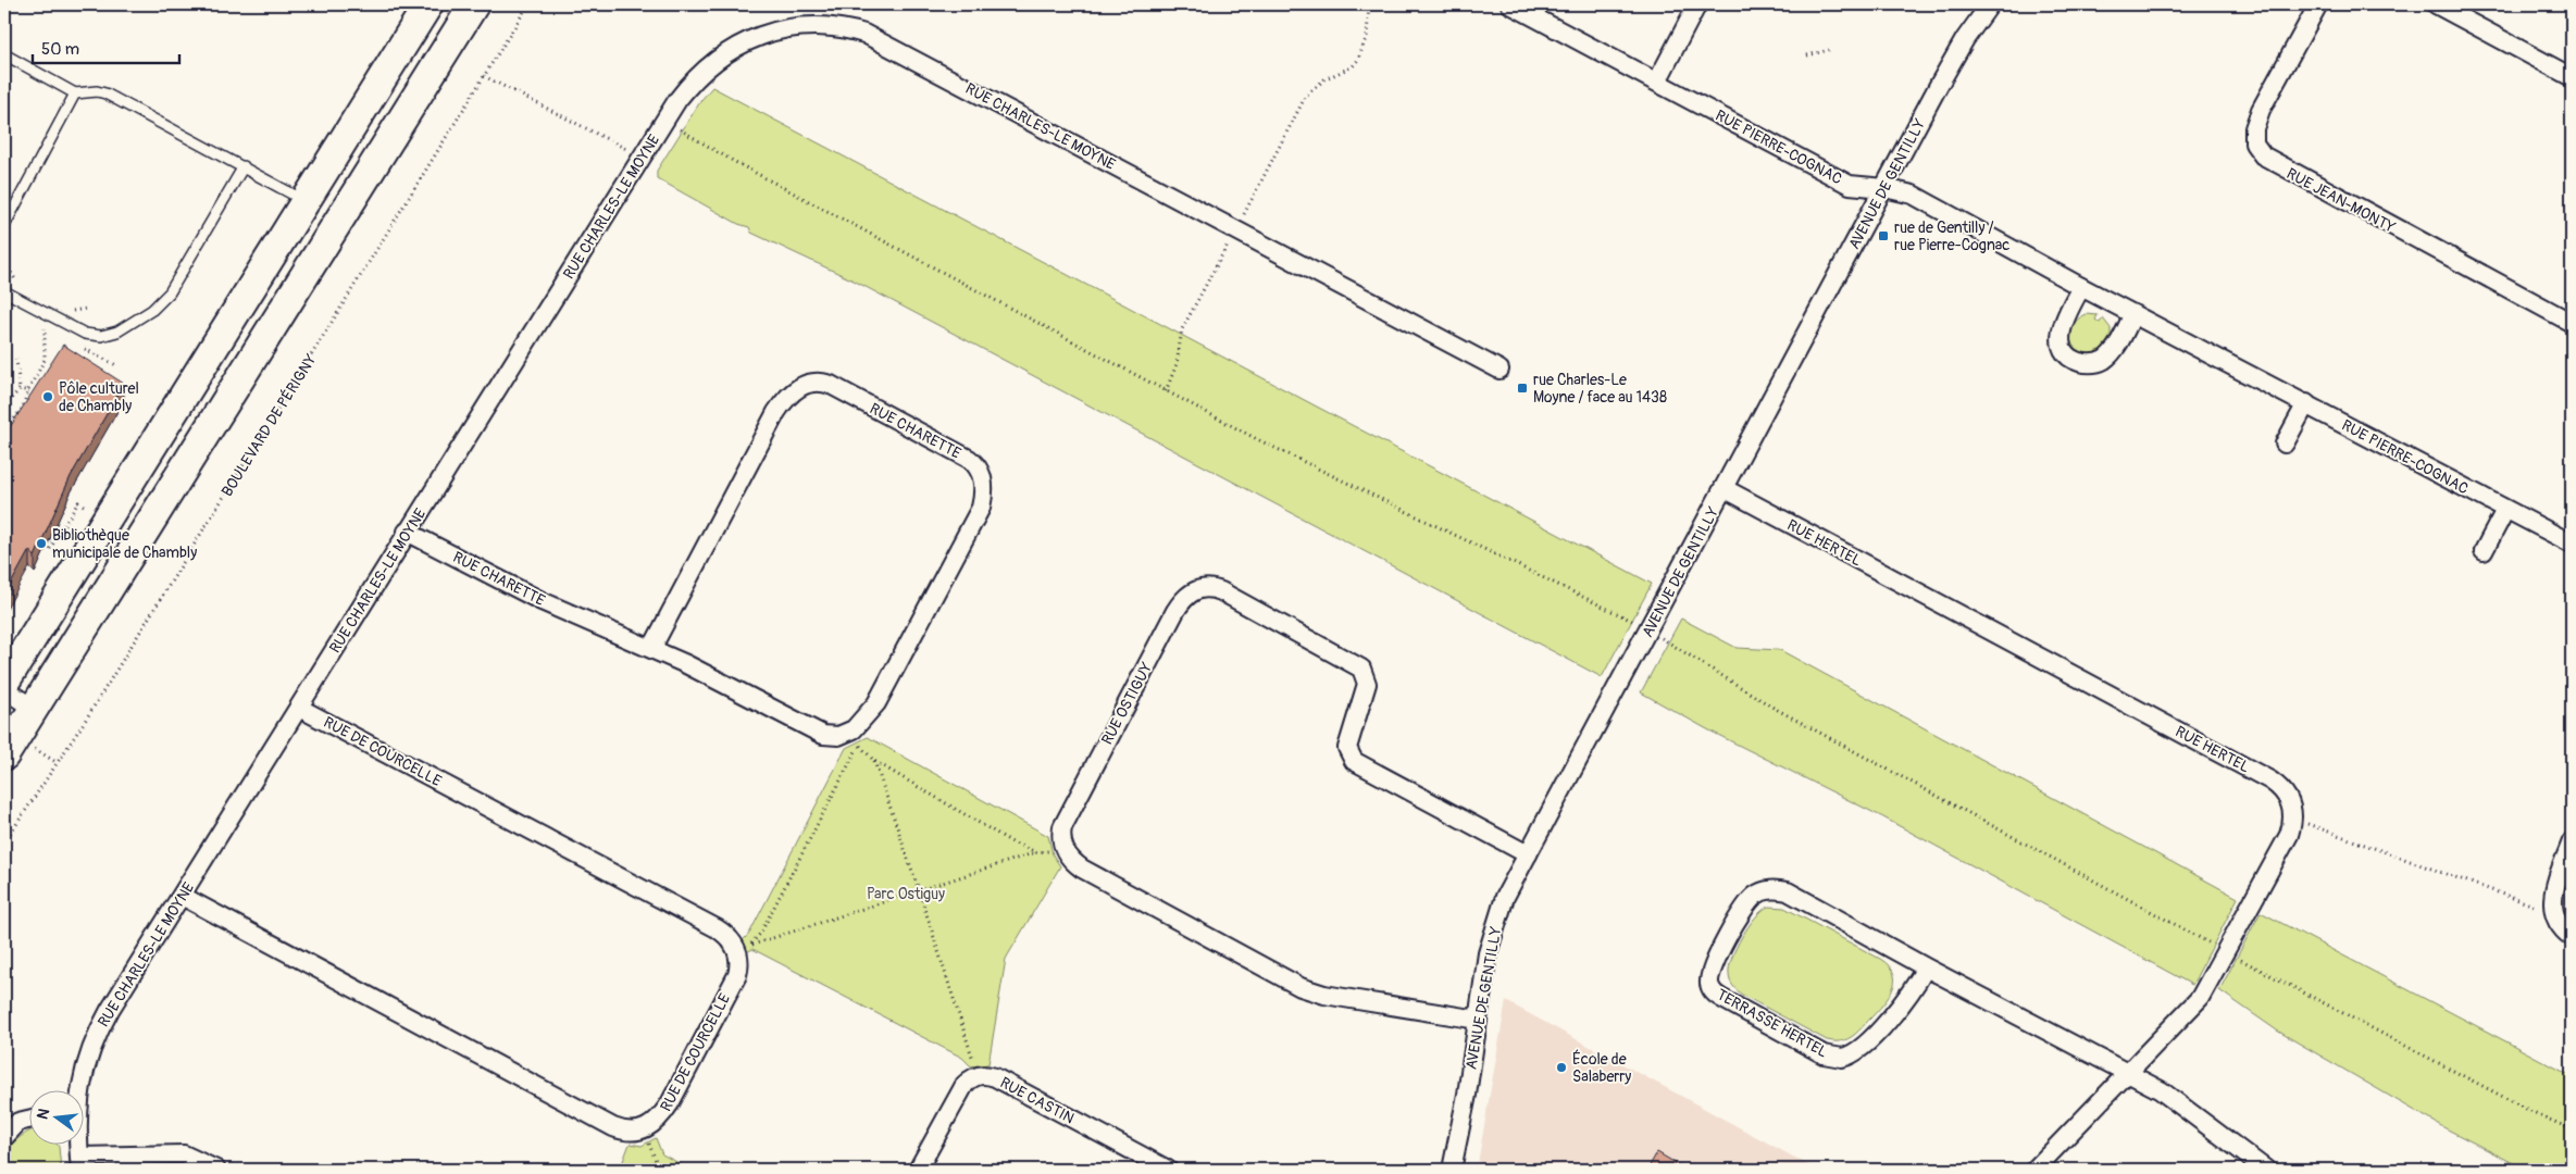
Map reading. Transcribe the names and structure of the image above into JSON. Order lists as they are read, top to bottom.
{
  "streets": {
    "street": [
      "RUE CHARLES-LE MOYNE",
      "RUE PIERRE-COGNAC",
      "AVENUE DE GENTILLY",
      "RUE JEAN-MONTY",
      "RUE CHARETTE",
      "RUE HERTEL",
      "RUE OSTIGUY",
      "RUE DE COURCELLE",
      "TERRASSE HERTEL",
      "RUE CASTIN"
    ],
    "path": ["BOULEVARD DE PÉRIGNY"]
  },
  "crossings": [
    ["RUE CHARLES-LE MOYNE", "RUE CHARETTE"],
    ["RUE CHARLES-LE MOYNE", "RUE DE COURCELLE"],
    ["RUE PIERRE-COGNAC", "AVENUE DE GENTILLY"],
    ["AVENUE DE GENTILLY", "RUE HERTEL"],
    ["AVENUE DE GENTILLY", "RUE OSTIGUY"],
    ["RUE HERTEL", "TERRASSE HERTEL"]
  ],
  "parks": ["Parc Ostiguy"],
  "places": {
    "transit": ["rue de Gentilly / rue Pierre-Cognac", "rue Charles-Le Moyne / face au 1438"],
    "other": ["Pôle culturel de Chambly", "Bibliothèque municipale de Chambly", "École de Salaberry"]
  },
  "scale_bar": "50 m",
  "north": "left"
}
